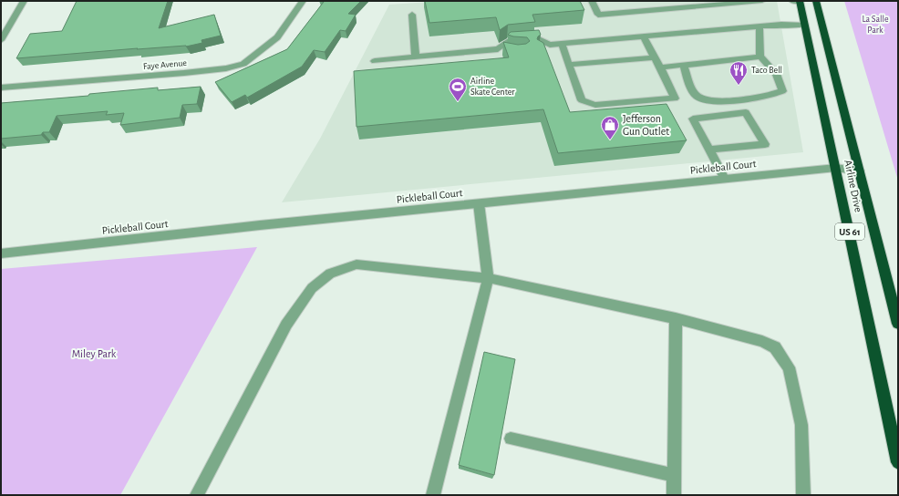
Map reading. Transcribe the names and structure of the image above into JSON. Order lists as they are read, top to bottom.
{
  "streets": {
    "highway": ["Airline Drive", "US 61"],
    "street": ["Faye Avenue", "Pickleball Court"]
  },
  "crossings": [
    ["Pickleball Court", "Airline Drive"]
  ],
  "parks": ["La Salle Park", "Miley Park"],
  "places": {
    "restaurant": ["Taco Bell"],
    "sports": ["Airline Skate Center"],
    "shop": ["Jefferson Gun Outlet"]
  }
}
